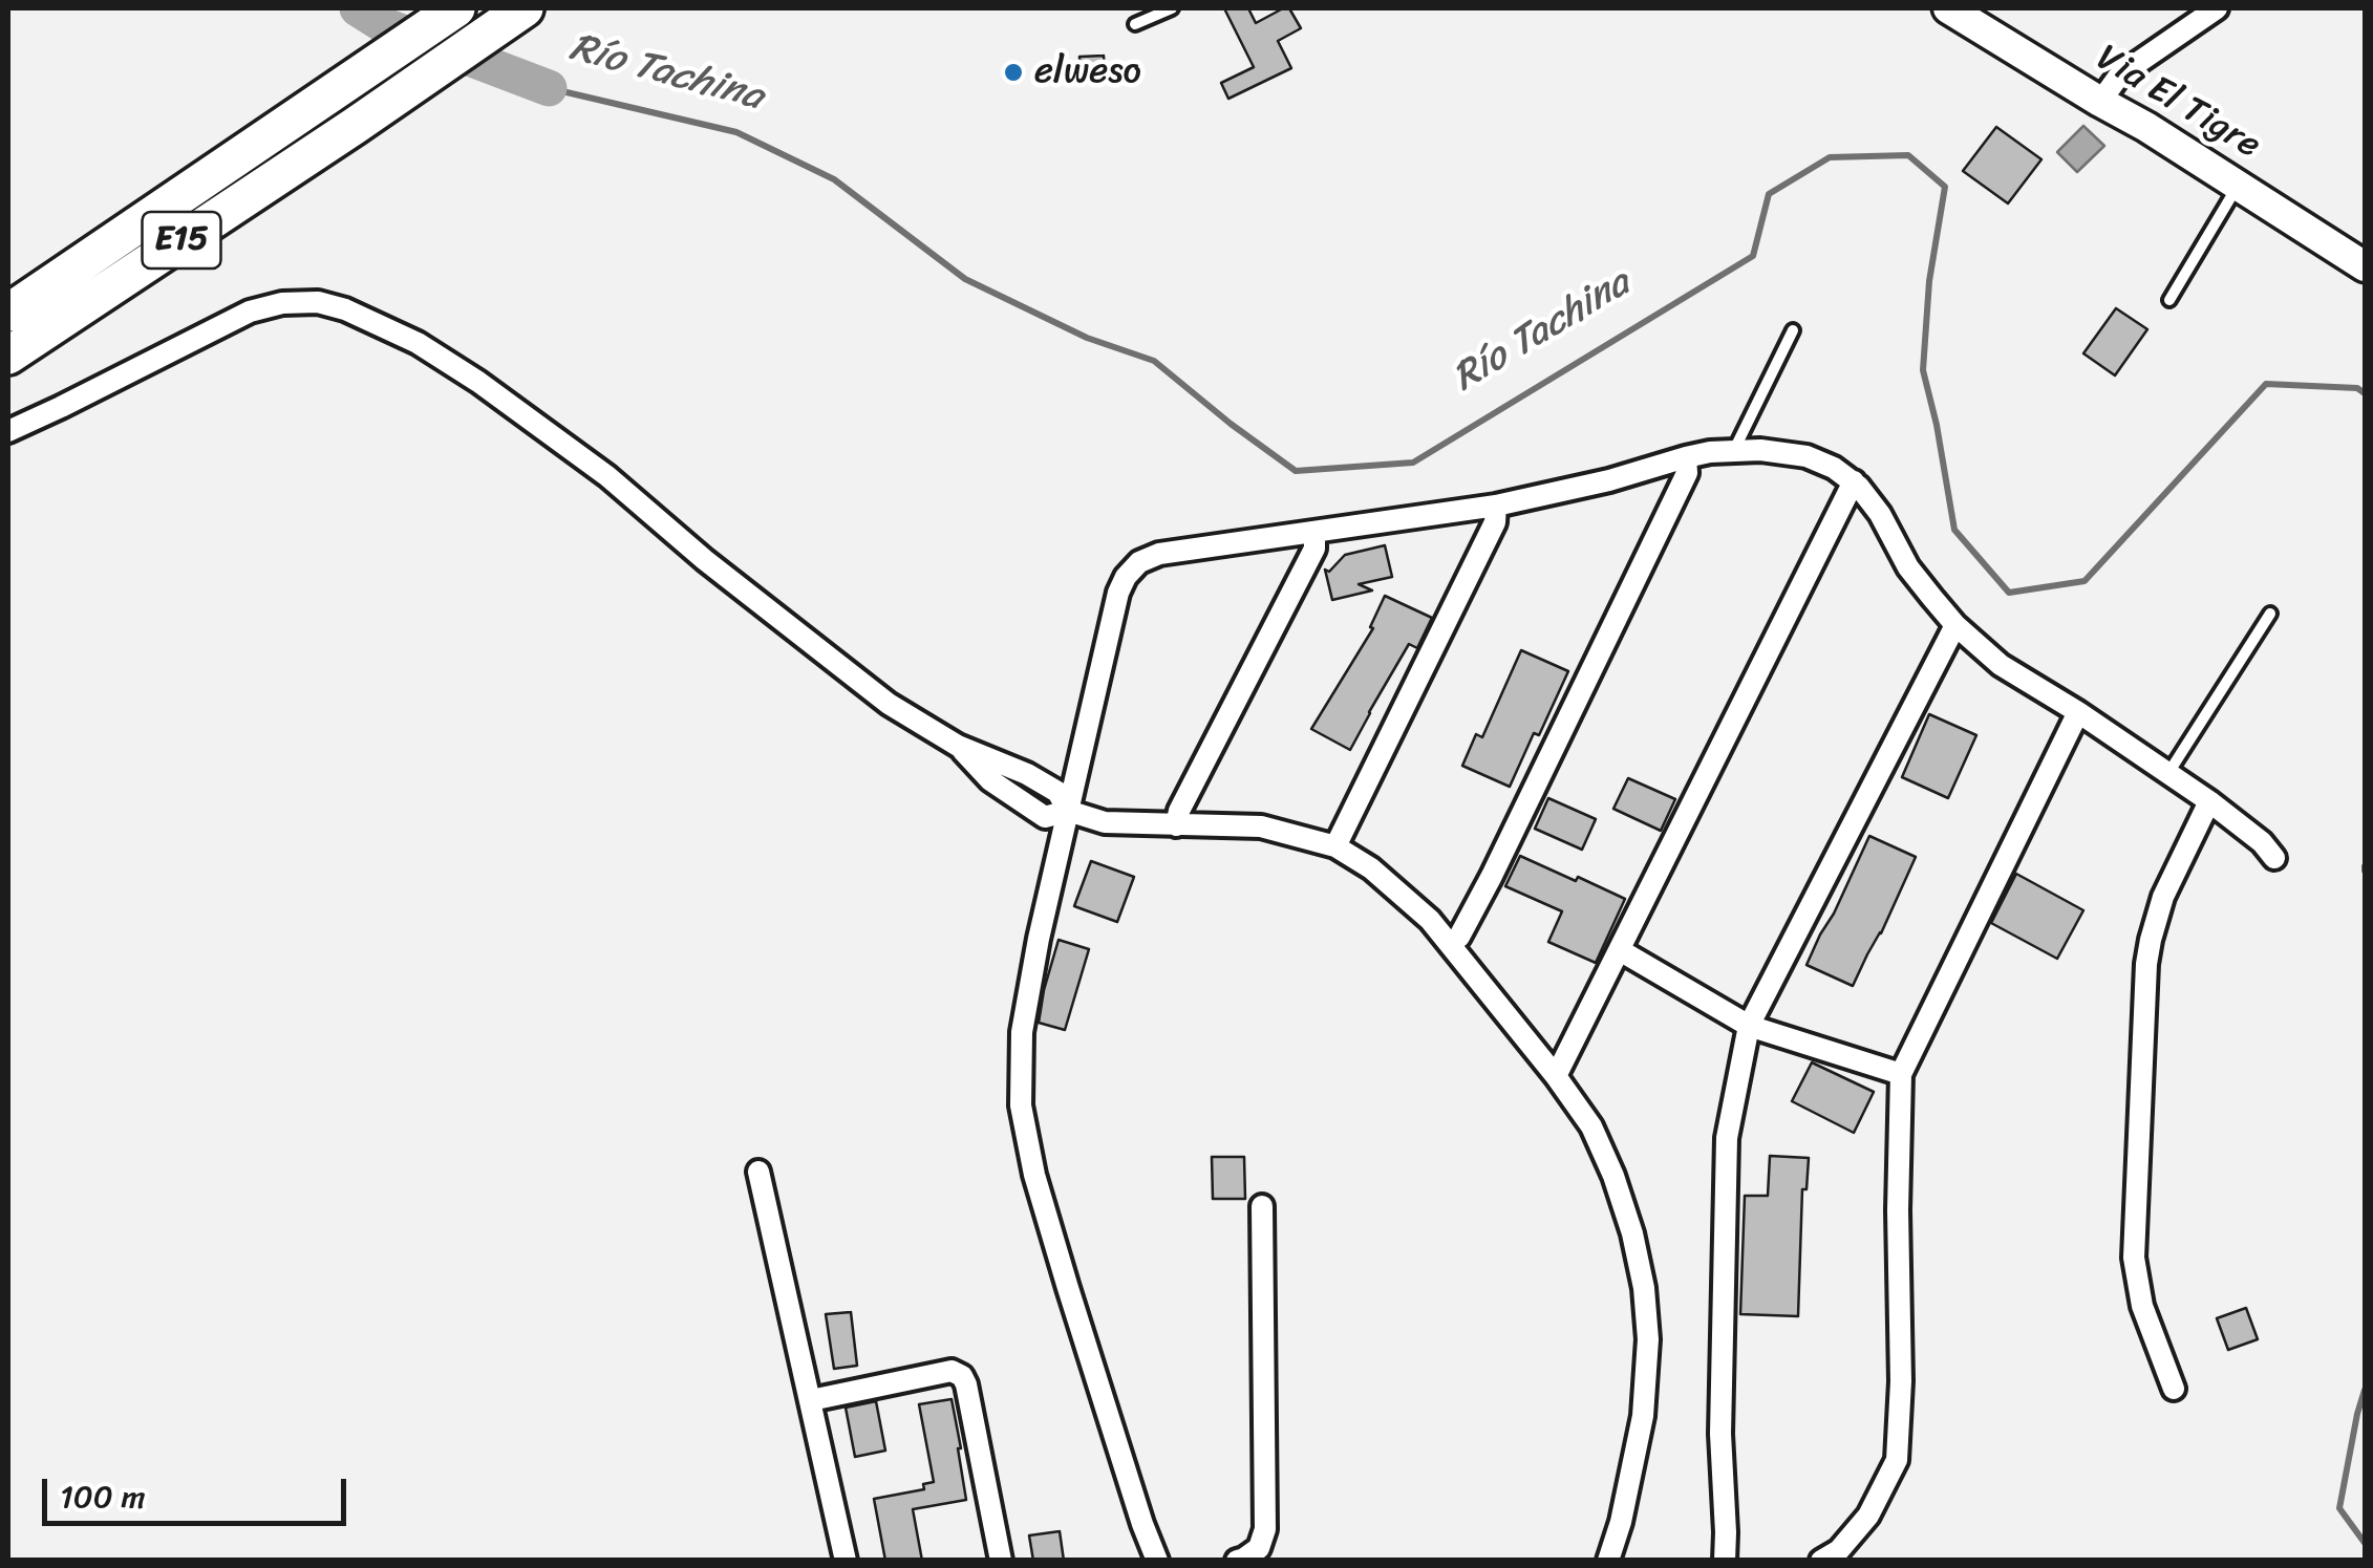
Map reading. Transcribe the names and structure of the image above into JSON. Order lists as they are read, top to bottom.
{
  "streets": {
    "highway": ["E15"],
    "street": ["Via El Tigre"]
  },
  "water": ["Río Tachina"],
  "places": ["elweso"],
  "scale_bar": "100 m"
}
